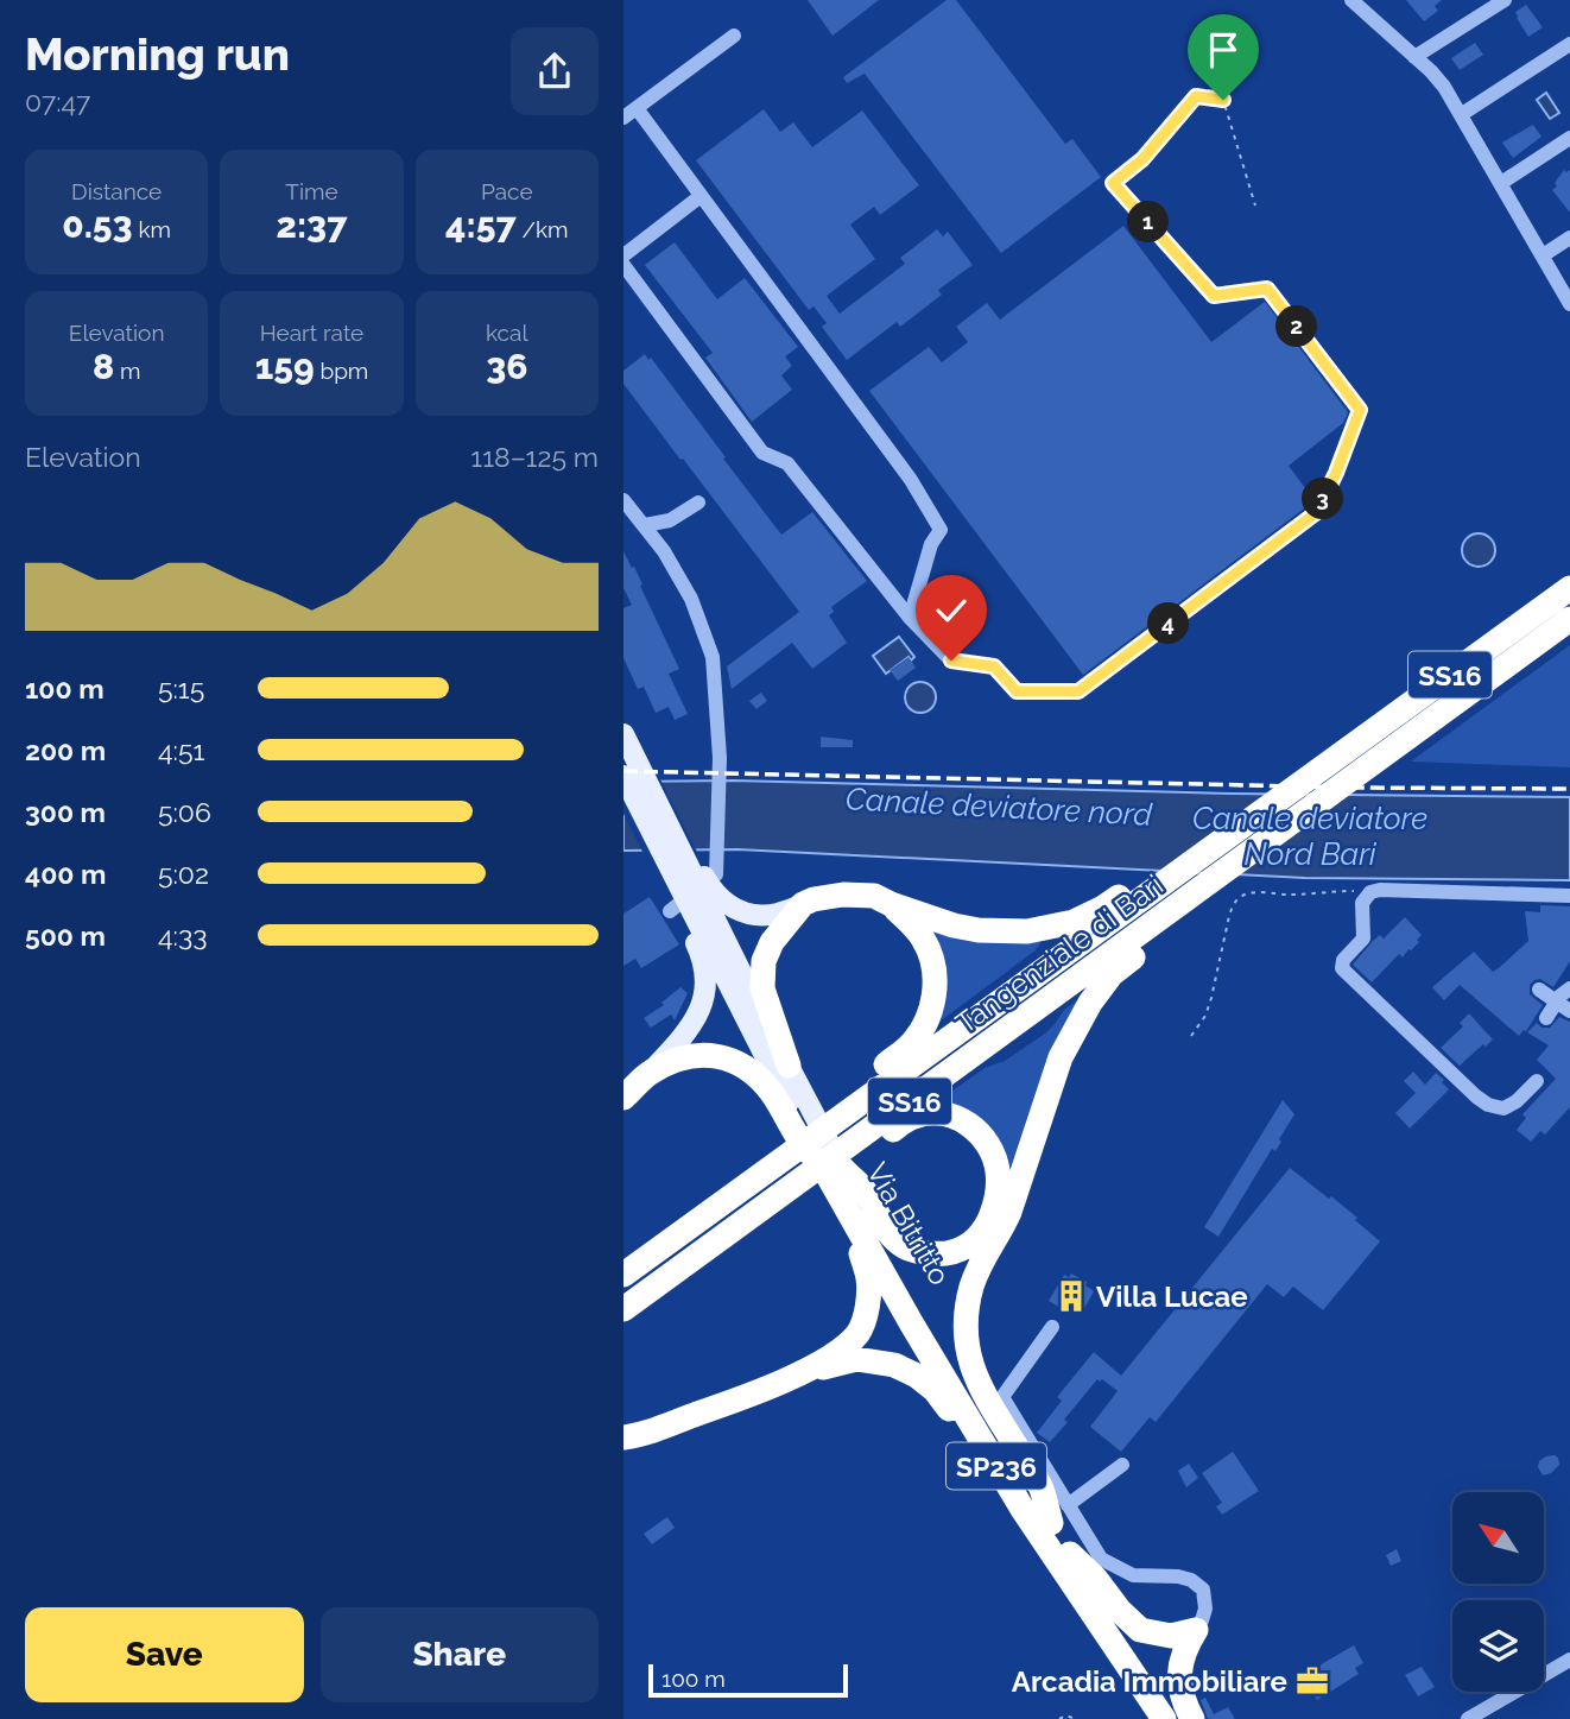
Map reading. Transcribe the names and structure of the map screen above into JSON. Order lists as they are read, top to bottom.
{
  "streets": {
    "highway": [
      "SS16",
      "Tangenziale di Bari",
      "Via Bitritto",
      "SP236"
    ]
  },
  "crossings": [
    ["SS16", "Tangenziale di Bari"],
    ["Tangenziale di Bari", "Via Bitritto"]
  ],
  "water": ["Canale deviatore nord", "Canale deviatore Nord Bari"],
  "places": {
    "building": ["Villa Lucae"],
    "office": ["Arcadia Immobiliare"]
  },
  "scale_bar": "100 m",
  "north": "top left",
  "page": {
    "heading": ["Morning run", "07:47"],
    "stats": [
      ["Distance", "0.53 km"],
      ["Time", "2:37"],
      ["Pace", "4:57 /km"],
      ["Elevation", "8 m"],
      ["Heart rate", "159 bpm"],
      ["kcal", "36"]
    ],
    "pins": [
      "1",
      "2",
      "3",
      "4"
    ],
    "chart": ["Elevation", "118–125 m"],
    "list": [
      {
        "name": "100 m",
        "note": "5:15"
      },
      {
        "name": "200 m",
        "note": "4:51"
      },
      {
        "name": "300 m",
        "note": "5:06"
      },
      {
        "name": "400 m",
        "note": "5:02"
      },
      {
        "name": "500 m",
        "note": "4:33"
      }
    ],
    "buttons": ["Save", "Share"],
    "scale": "100 m"
  }
}
